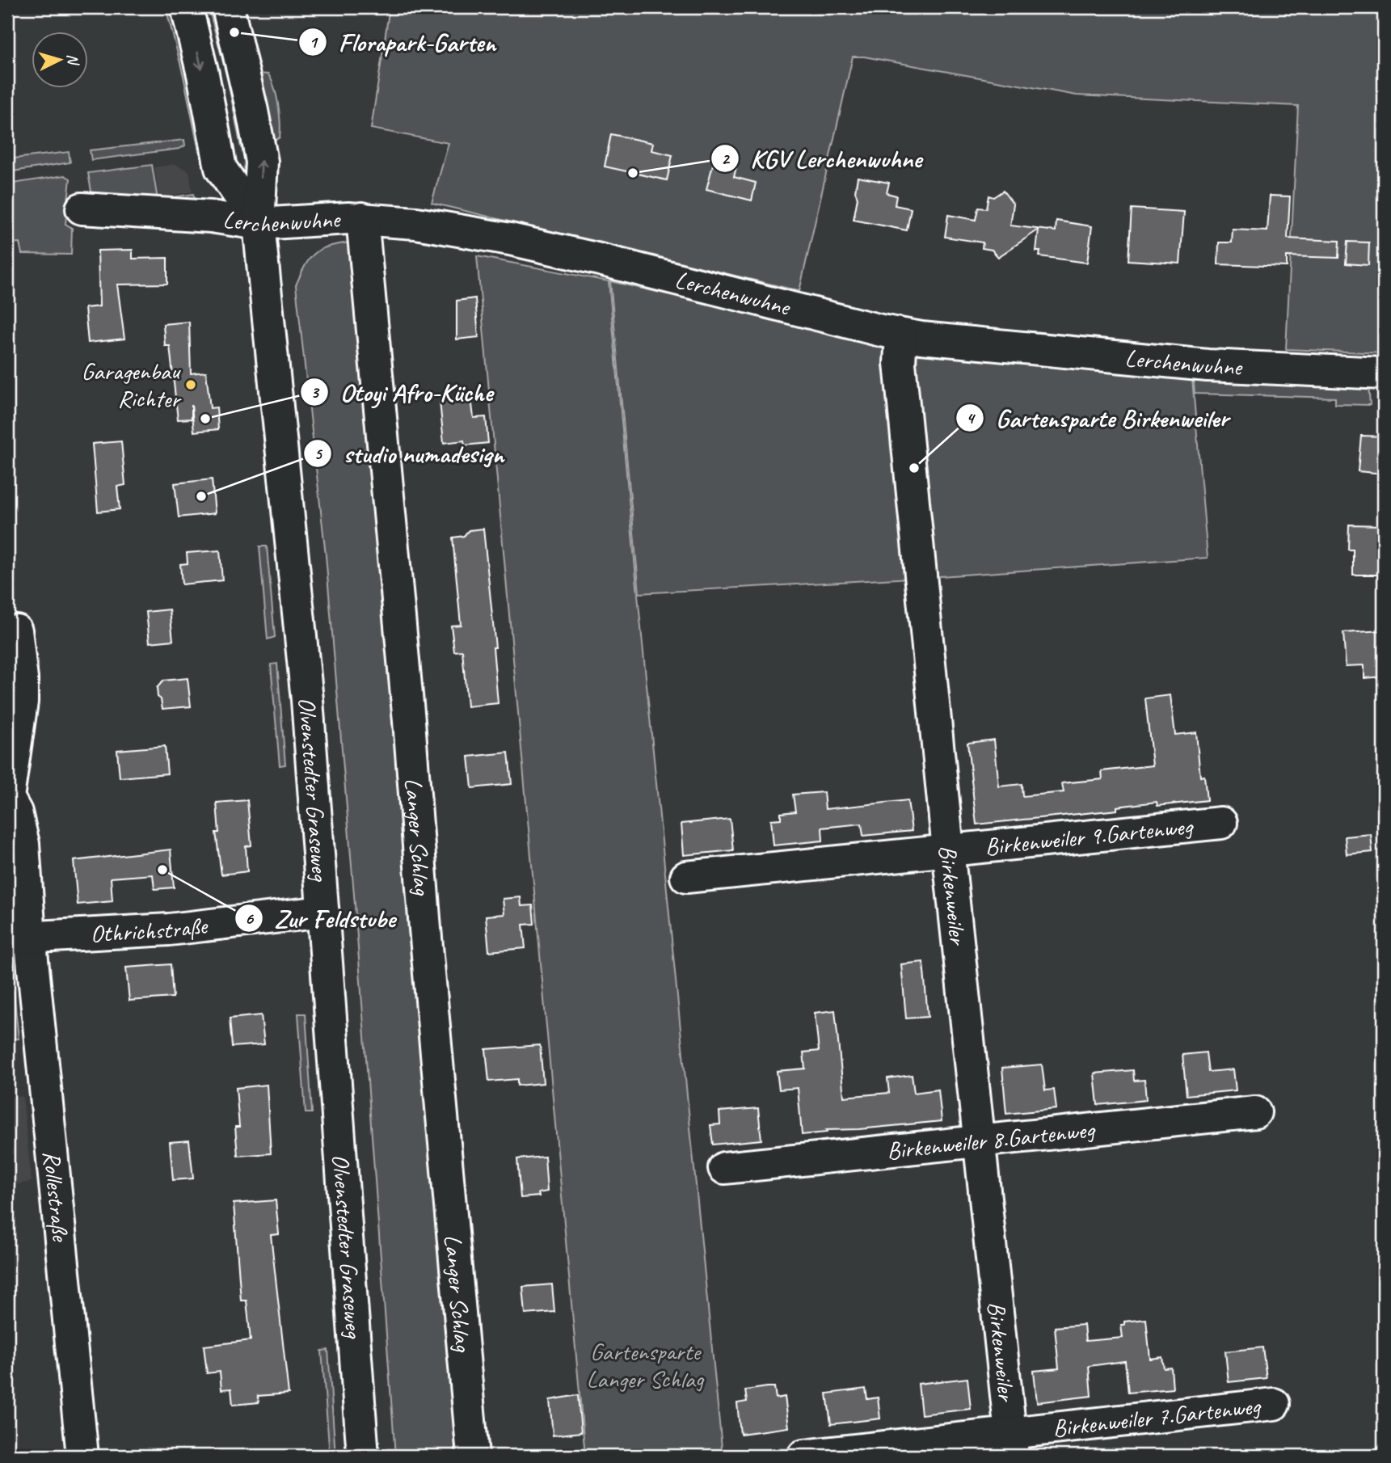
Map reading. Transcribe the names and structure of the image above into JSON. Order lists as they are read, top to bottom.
{
  "streets": {
    "street": [
      "Lerchenwuhne",
      "Olvenstedter Graseweg",
      "Birkenweiler 9.Gartenweg",
      "Langer Schlag",
      "Birkenweiler",
      "Othrichstraße",
      "Birkenweiler 8.Gartenweg",
      "Rollestraße",
      "Birkenweiler 7.Gartenweg"
    ]
  },
  "crossings": [
    ["Lerchenwuhne", "Olvenstedter Graseweg"],
    ["Lerchenwuhne", "Langer Schlag"],
    ["Lerchenwuhne", "Birkenweiler"],
    ["Olvenstedter Graseweg", "Othrichstraße"],
    ["Birkenweiler 9.Gartenweg", "Birkenweiler"],
    ["Birkenweiler", "Birkenweiler 8.Gartenweg"],
    ["Birkenweiler", "Birkenweiler 7.Gartenweg"],
    ["Othrichstraße", "Rollestraße"]
  ],
  "parks": ["Gartensparte Langer Schlag"],
  "places": [
    "Florapark-Garten",
    "KGV Lerchenwuhne",
    "Garagenbau Richter",
    "Otoyi Afro-Küche",
    "Gartensparte Birkenweiler",
    "studio numadesign",
    "Zur Feldstube"
  ],
  "north": "right"
}
